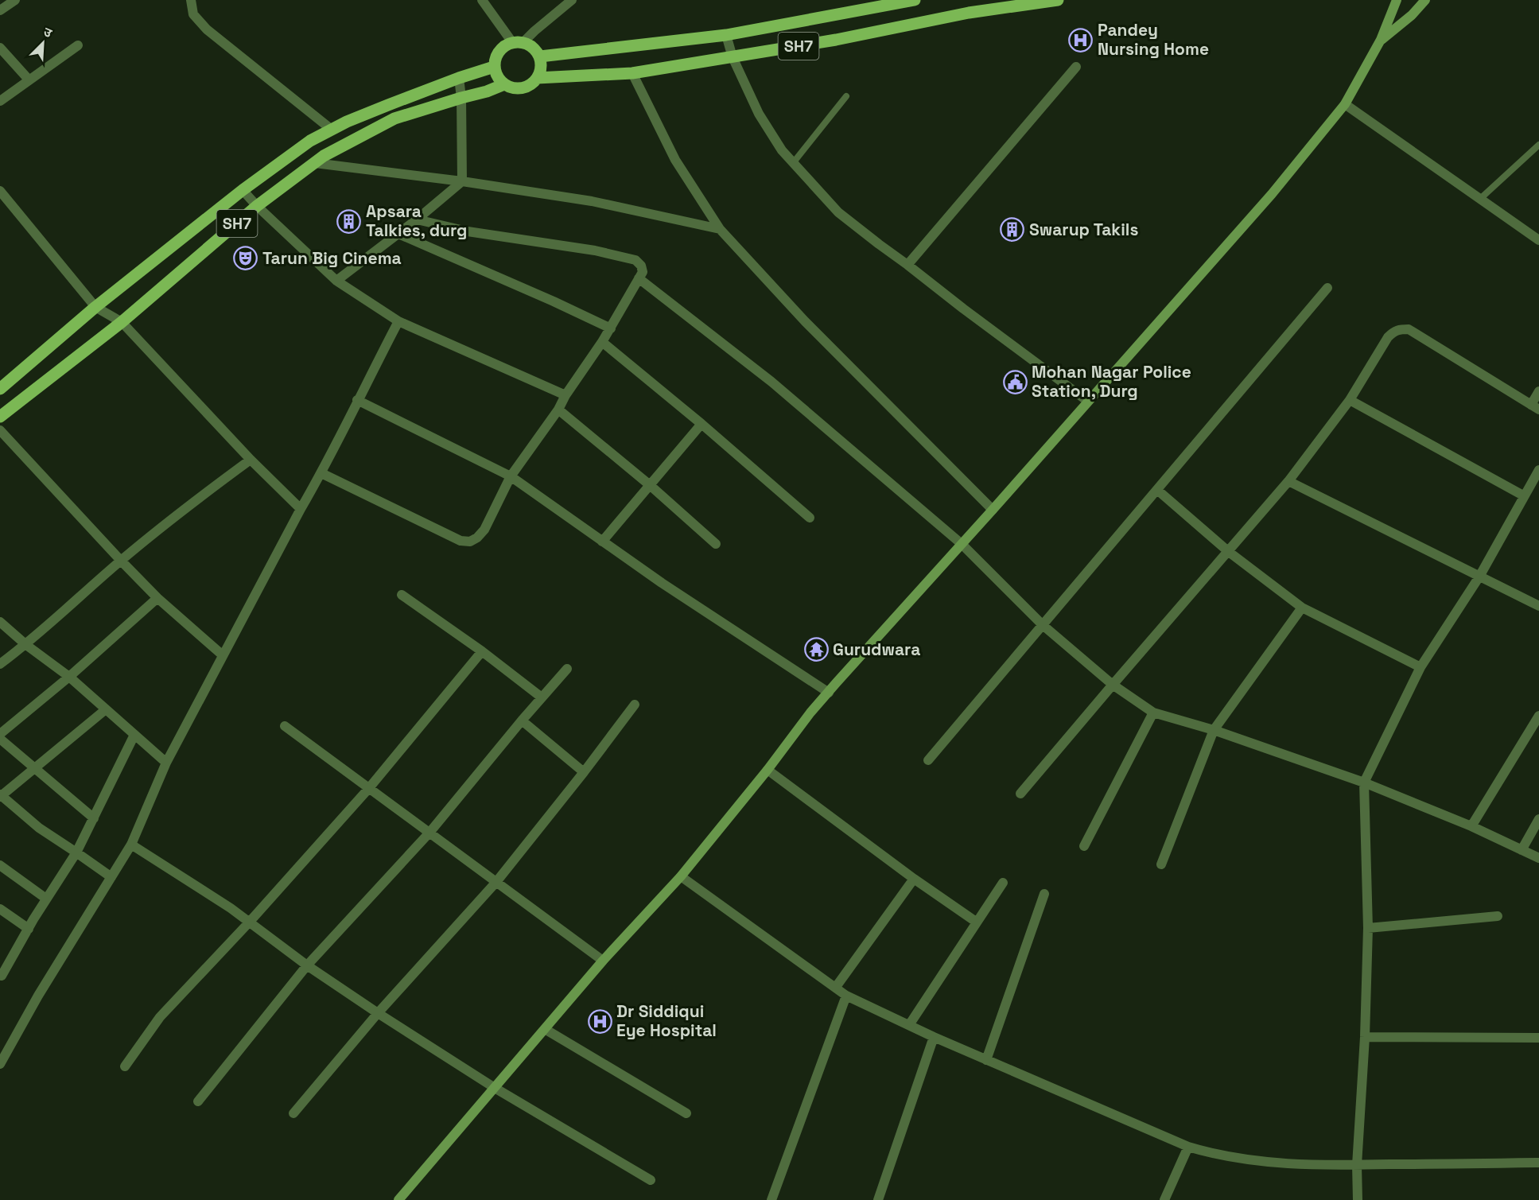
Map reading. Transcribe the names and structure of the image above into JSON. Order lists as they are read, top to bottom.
{
  "streets": {
    "main road": ["SH7"]
  },
  "places": {
    "hospital": ["Pandey Nursing Home", "Dr Siddiqui Eye Hospital"],
    "building": ["Apsara Talkies, durg", "Swarup Takils"],
    "theatre": ["Tarun Big Cinema"],
    "public building": ["Mohan Nagar Police Station, Durg"],
    "temple": ["Gurudwara"]
  },
  "north": "top right"
}
